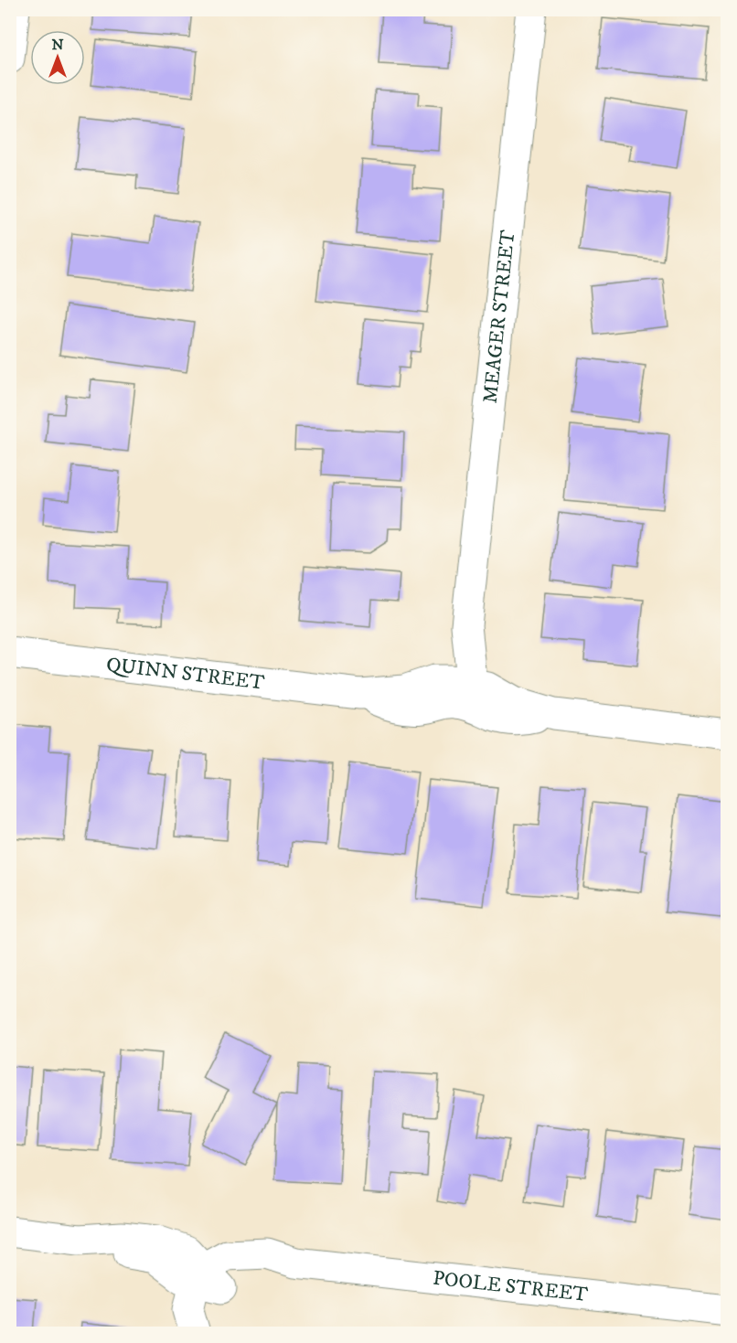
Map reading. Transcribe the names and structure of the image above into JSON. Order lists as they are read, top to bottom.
{
  "streets": {
    "street": ["MEAGER STREET", "QUINN STREET", "POOLE STREET"]
  },
  "crossings": [
    ["MEAGER STREET", "QUINN STREET"]
  ],
  "north": "top"
}
